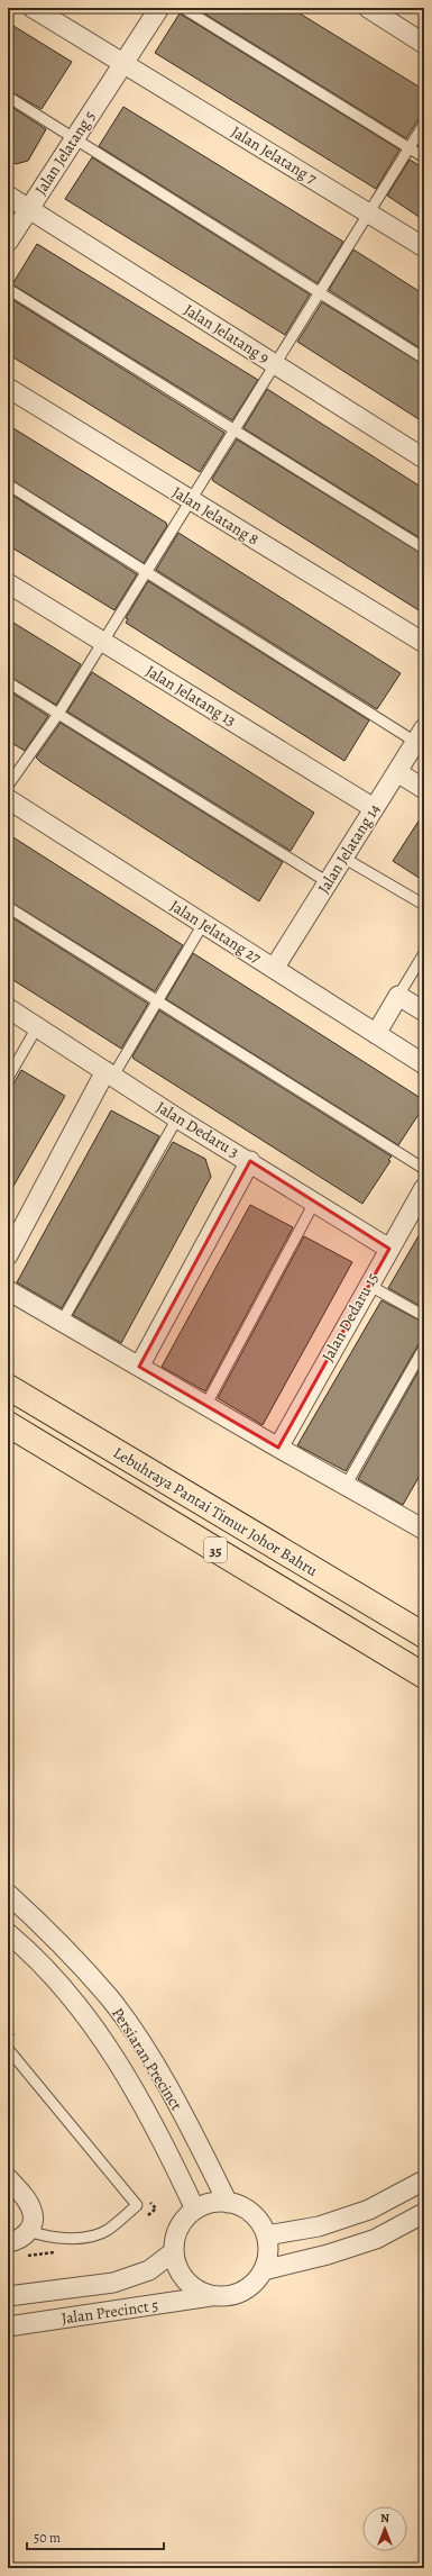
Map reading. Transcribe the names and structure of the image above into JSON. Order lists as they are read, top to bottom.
{
  "streets": {
    "highway": ["Lebuhraya Pantai Timur Johor Bahru", "35"],
    "street": [
      "Jalan Jelatang 5",
      "Jalan Jelatang 7",
      "Jalan Jelatang 9",
      "Jalan Jelatang 8",
      "Jalan Jelatang 13",
      "Jalan Jelatang 14",
      "Jalan Jelatang 27",
      "Jalan Dedaru 3",
      "Jalan Dedaru 15",
      "Persiaran Precinct",
      "Jalan Precinct 5"
    ]
  },
  "crossings": [
    ["Jalan Jelatang 5", "Jalan Jelatang 7"],
    ["Jalan Jelatang 5", "Jalan Jelatang 9"],
    ["Jalan Jelatang 13", "Jalan Jelatang 14"],
    ["Jalan Jelatang 14", "Jalan Jelatang 27"],
    ["Jalan Dedaru 3", "Jalan Dedaru 15"],
    ["Persiaran Precinct", "Jalan Precinct 5"]
  ],
  "scale_bar": "50 m",
  "north": "top"
}
